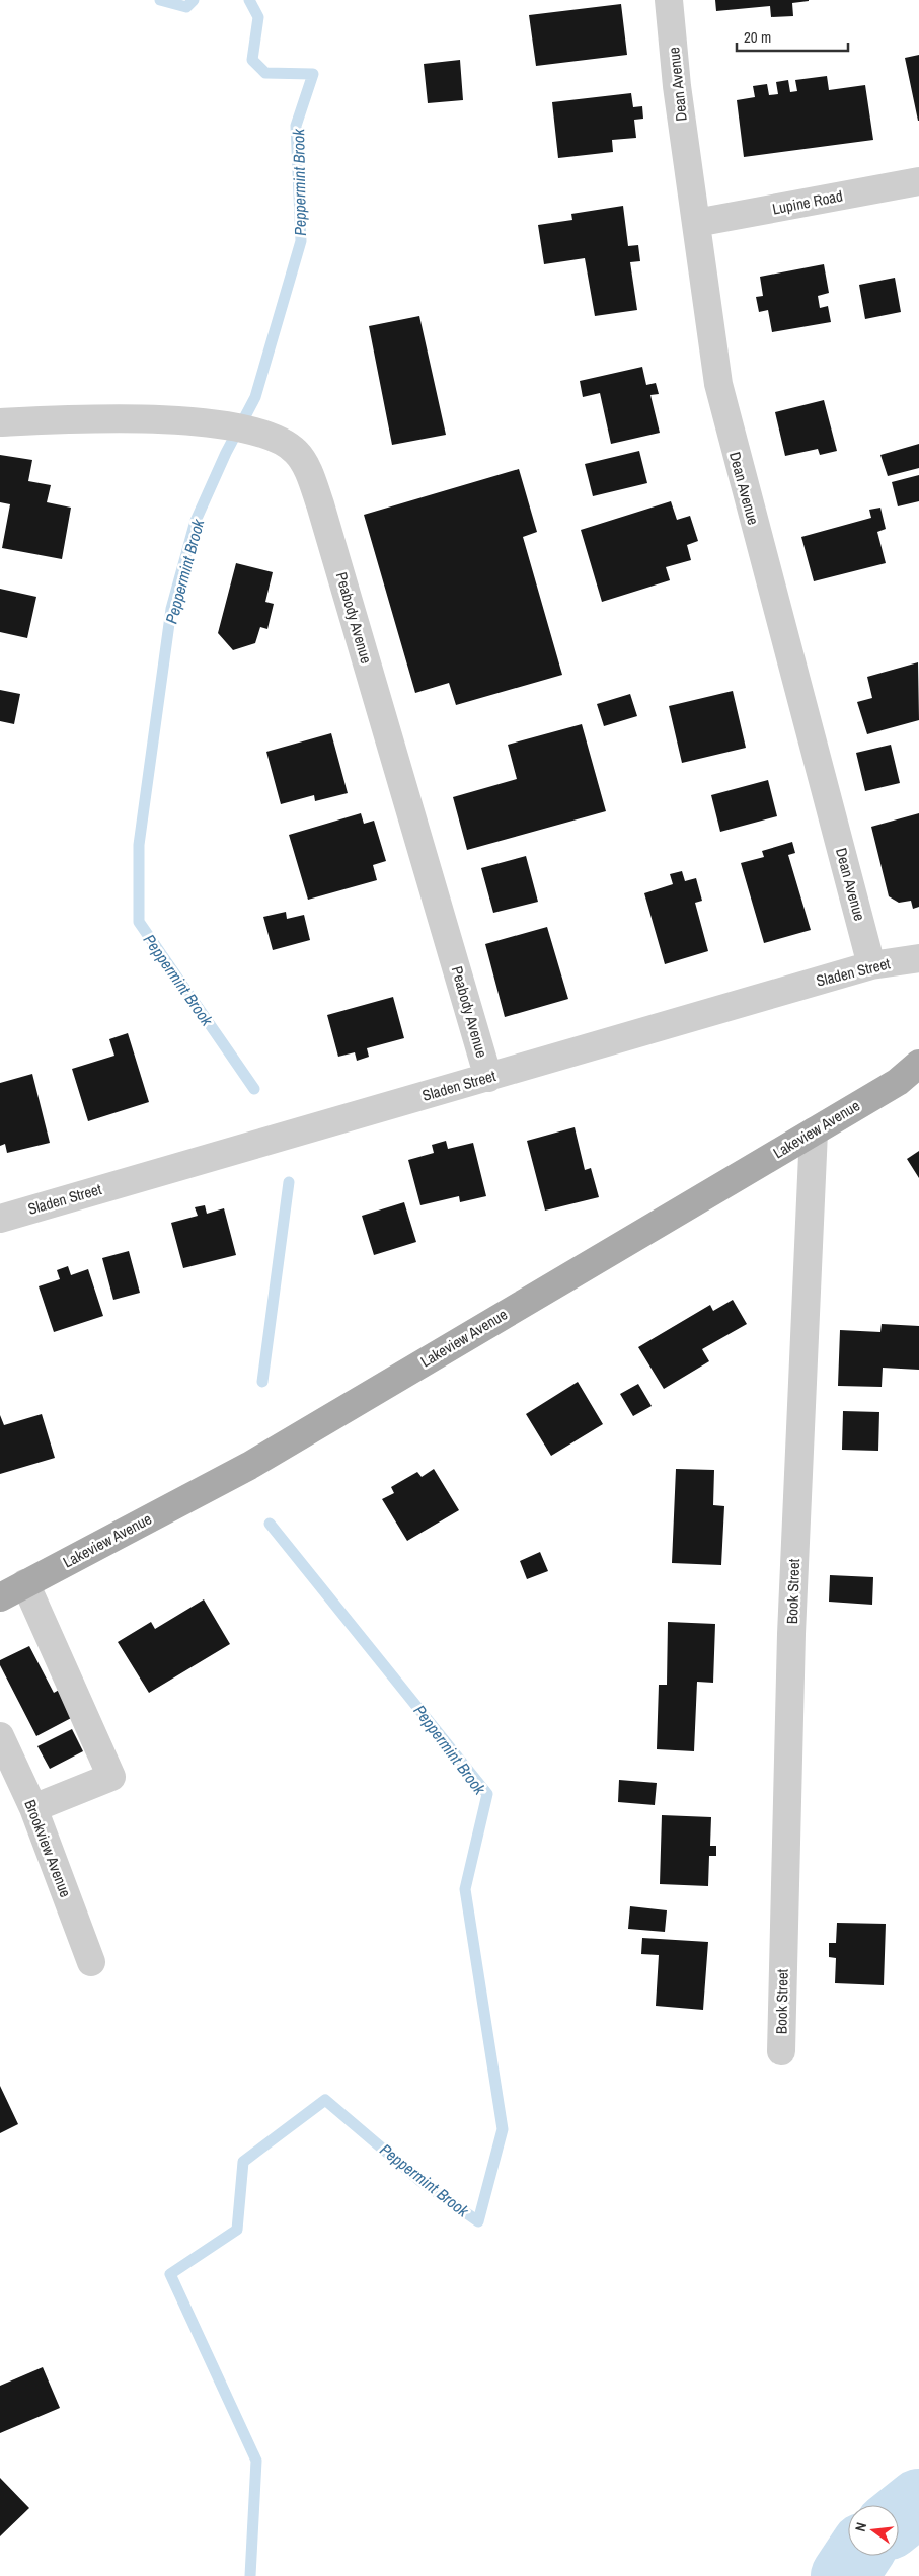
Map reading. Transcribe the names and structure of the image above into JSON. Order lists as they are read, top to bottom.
{
  "streets": {
    "main road": ["Lakeview Avenue"],
    "street": [
      "Dean Avenue",
      "Lupine Road",
      "Peabody Avenue",
      "Sladen Street",
      "Book Street",
      "Brookview Avenue"
    ]
  },
  "crossings": [
    ["Dean Avenue", "Lupine Road"],
    ["Dean Avenue", "Sladen Street"],
    ["Peabody Avenue", "Sladen Street"],
    ["Lakeview Avenue", "Book Street"]
  ],
  "water": ["Peppermint Brook"],
  "scale_bar": "20 m",
  "north": "left"
}
